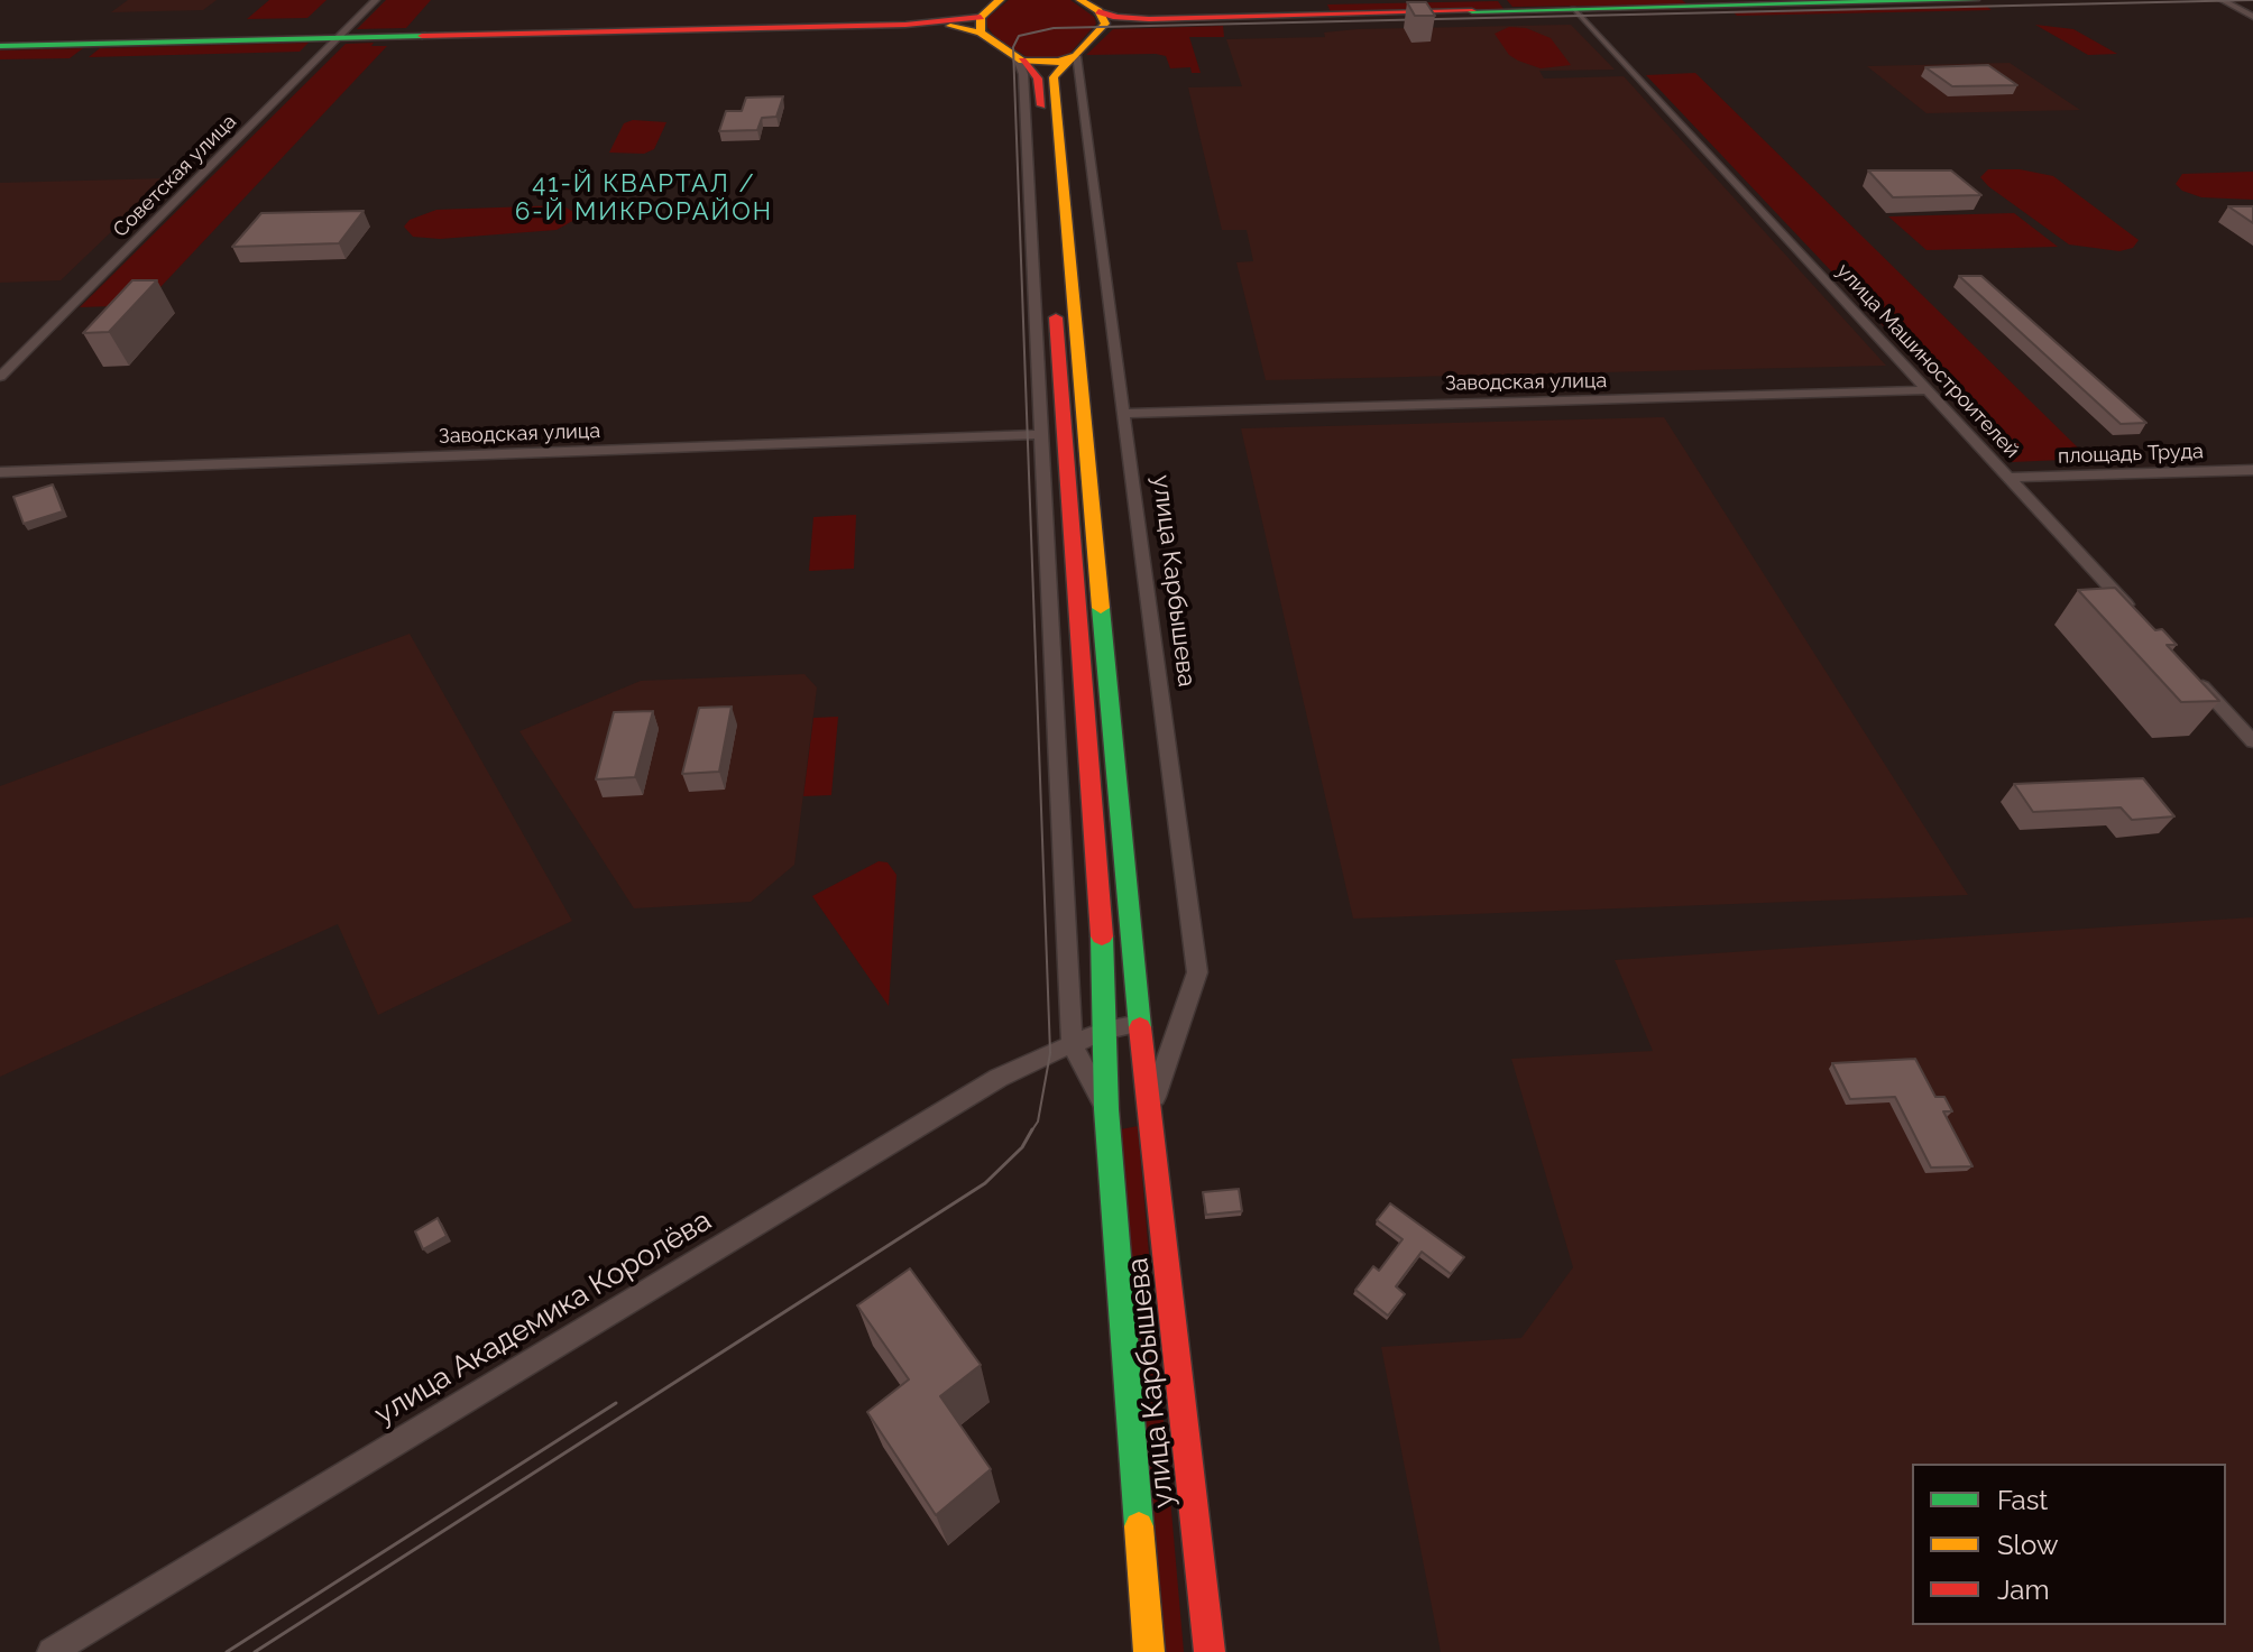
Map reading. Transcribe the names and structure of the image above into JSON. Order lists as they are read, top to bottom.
{
  "streets": {
    "street": [
      "Советская улица",
      "улица Машиностроителей",
      "Заводская улица",
      "площадь Труда",
      "улица Карбышева",
      "улица Академика Королёва"
    ]
  },
  "crossings": [
    ["улица Машиностроителей", "Заводская улица"],
    ["улица Машиностроителей", "площадь Труда"],
    ["Заводская улица", "улица Карбышева"],
    ["улица Карбышева", "улица Академика Королёва"]
  ],
  "districts": ["41-Й КВАРТАЛ / 6-Й МИКРОРАЙОН"],
  "legend": ["Fast", "Slow", "Jam"]
}
